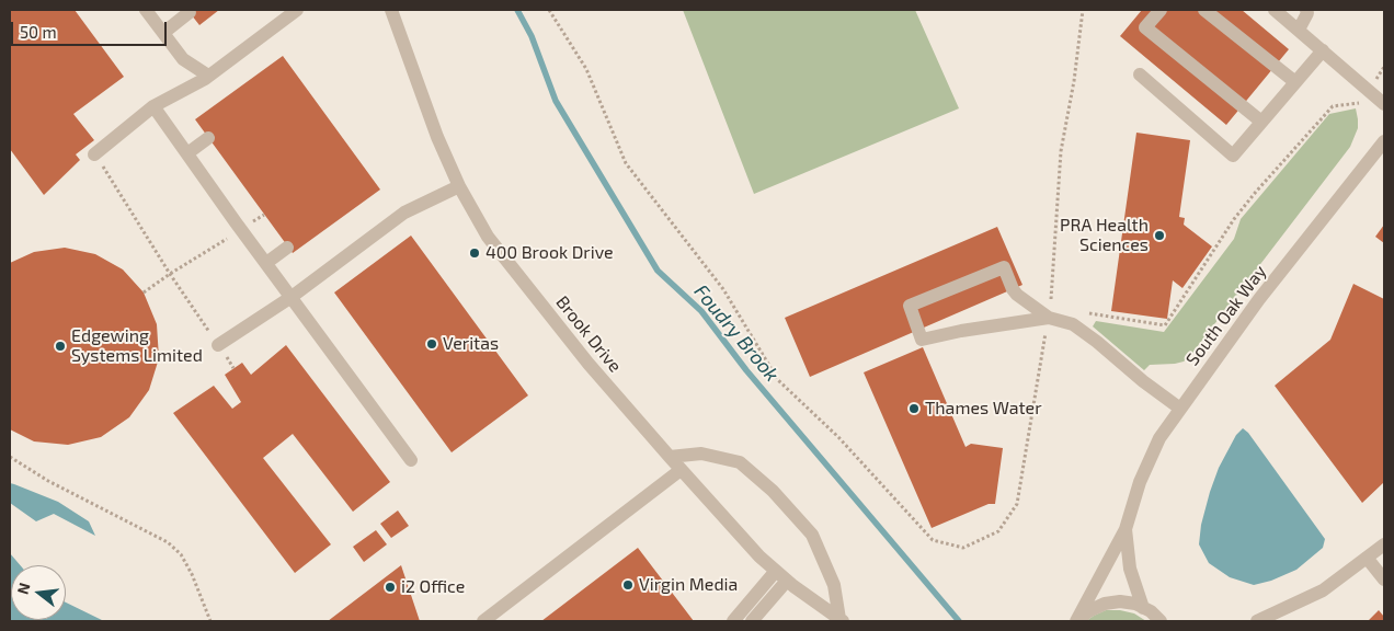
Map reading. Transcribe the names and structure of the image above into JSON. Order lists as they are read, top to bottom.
{
  "streets": {
    "street": ["South Oak Way", "Brook Drive"]
  },
  "water": ["Foudry Brook"],
  "places": [
    "PRA Health Sciences",
    "400 Brook Drive",
    "Veritas",
    "Edgewing Systems Limited",
    "Thames Water",
    "Virgin Media",
    "i2 Office"
  ],
  "scale_bar": "50 m",
  "north": "left"
}
